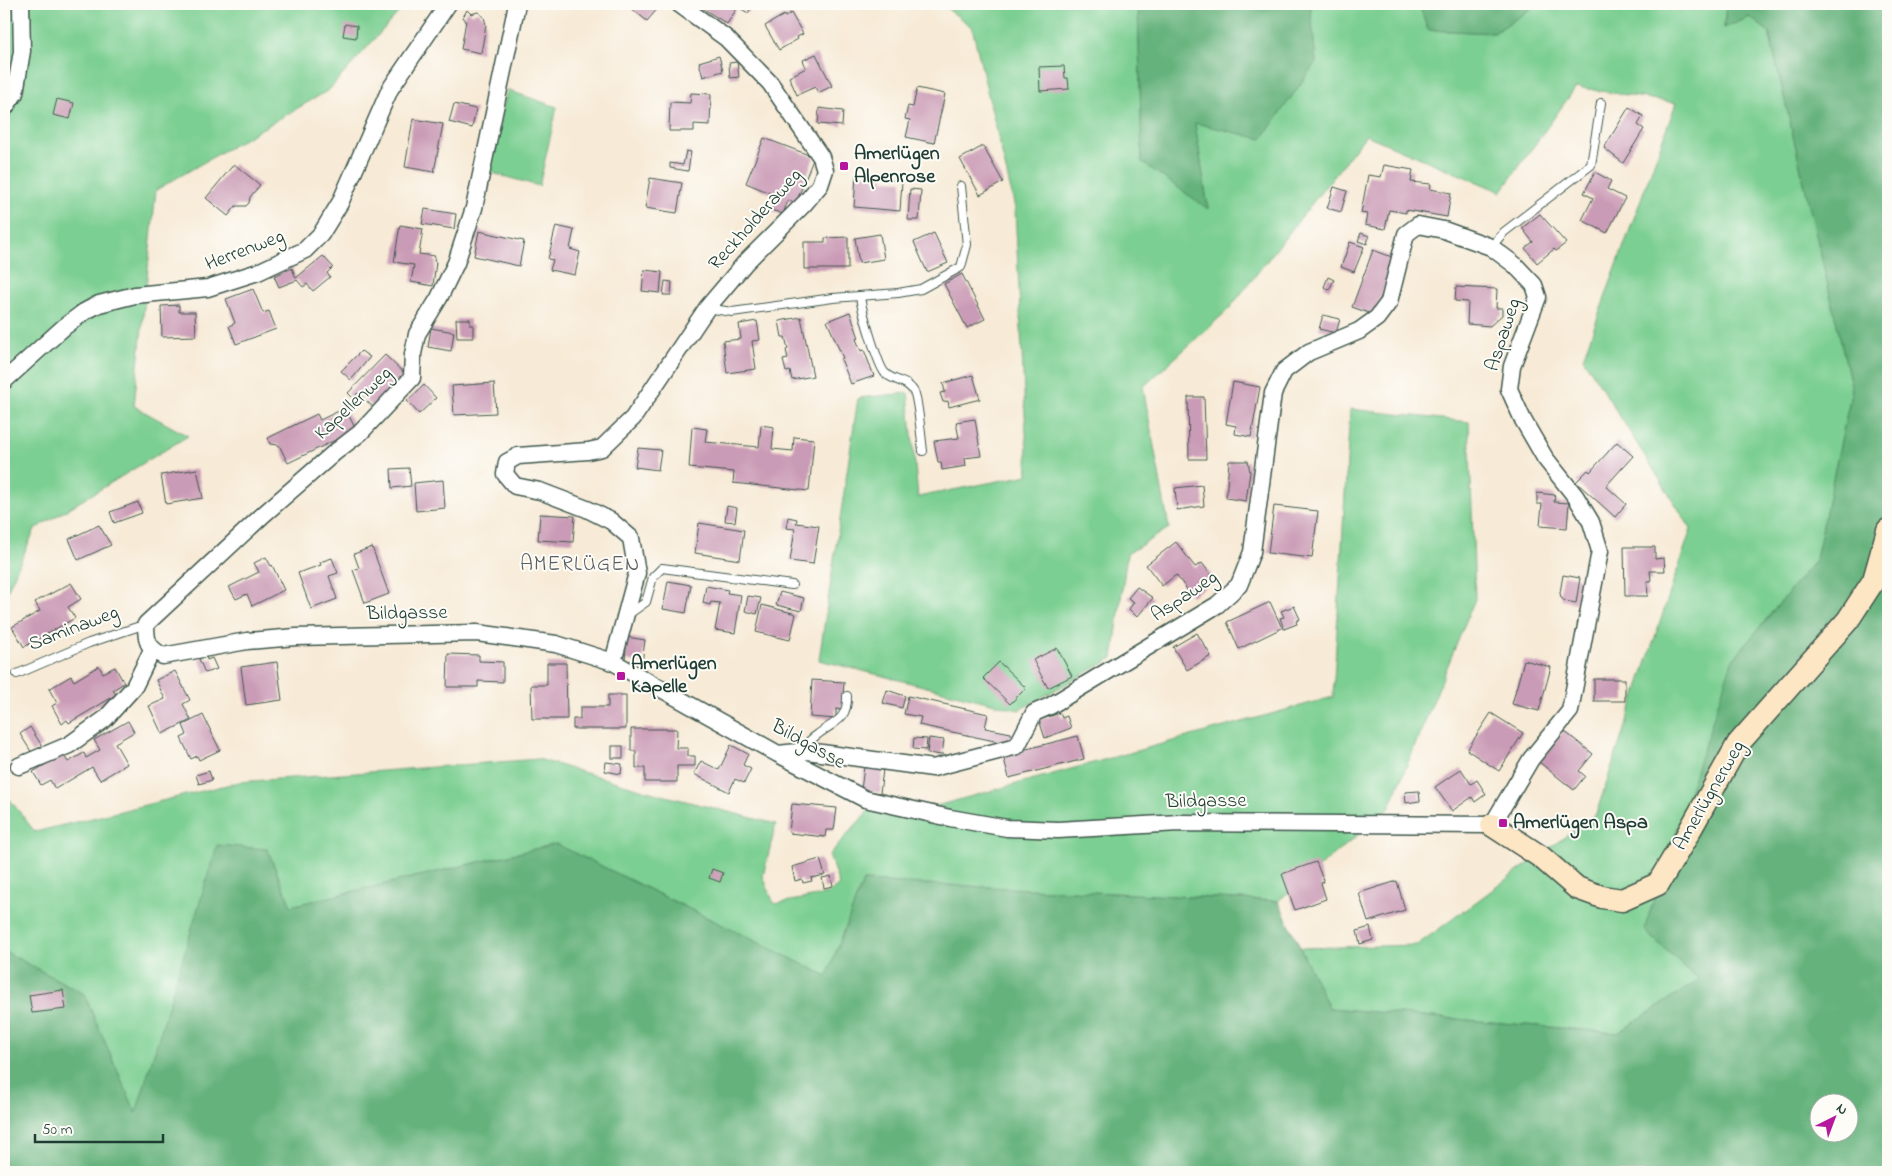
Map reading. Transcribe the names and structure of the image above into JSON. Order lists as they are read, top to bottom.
{
  "streets": {
    "street": [
      "Reckholderaweg",
      "Herrenweg",
      "Aspaweg",
      "Kapellenweg",
      "Bildgasse",
      "Amerlügnerweg"
    ],
    "lane": ["Saminaweg"]
  },
  "crossings": [
    ["Reckholderaweg", "Bildgasse"],
    ["Aspaweg", "Bildgasse"],
    ["Aspaweg", "Amerlügnerweg"],
    ["Kapellenweg", "Saminaweg"],
    ["Bildgasse", "Amerlügnerweg"]
  ],
  "districts": ["AMERLÜGEN"],
  "places": {
    "transit": ["Amerlügen Alpenrose", "Amerlügen Kapelle", "Amerlügen Aspa"]
  },
  "scale_bar": "50 m",
  "north": "top right"
}
